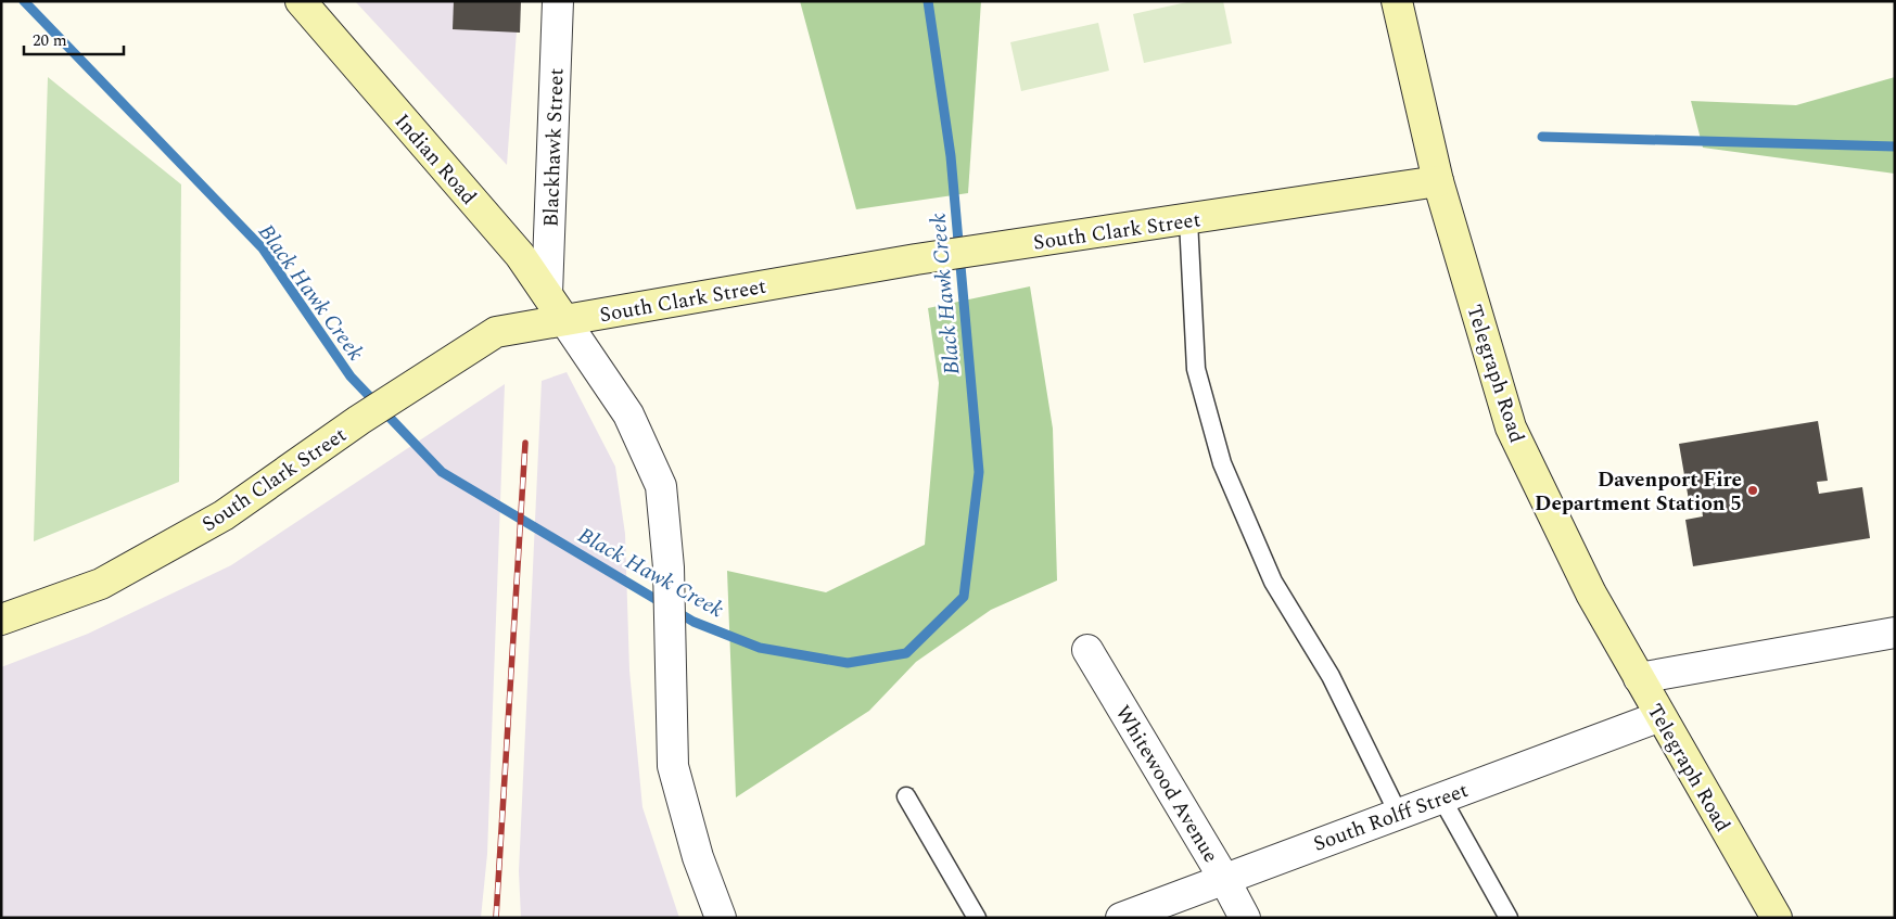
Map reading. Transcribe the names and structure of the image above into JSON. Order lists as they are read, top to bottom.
{
  "streets": {
    "street": [
      "Blackhawk Street",
      "Indian Road",
      "South Clark Street",
      "Telegraph Road",
      "Whitewood Avenue",
      "South Rolff Street"
    ]
  },
  "crossings": [
    ["Blackhawk Street", "Indian Road"],
    ["Indian Road", "South Clark Street"],
    ["South Clark Street", "Telegraph Road"],
    ["Telegraph Road", "South Rolff Street"],
    ["Whitewood Avenue", "South Rolff Street"]
  ],
  "water": ["Black Hawk Creek"],
  "places": ["Davenport Fire Department Station 5"],
  "scale_bar": "20 m"
}
